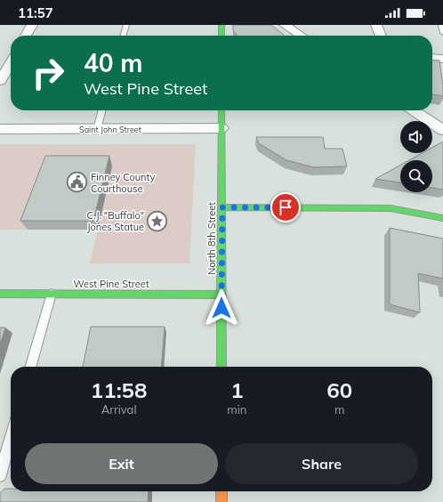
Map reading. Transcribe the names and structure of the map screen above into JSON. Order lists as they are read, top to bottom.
{
  "streets": {
    "street": ["Saint John Street", "North 8th Street", "West Pine Street"]
  },
  "crossings": [
    ["Saint John Street", "North 8th Street"],
    ["North 8th Street", "West Pine Street"]
  ],
  "places": {
    "public building": ["Finney County Courthouse"],
    "place": ["C.J. \"Buffalo\" Jones Statue"]
  },
  "page": {
    "status": "11:57",
    "turn": ["40 m", "West Pine Street"],
    "eta": [
      "11:58",
      "Arrival",
      "1",
      "min",
      "60",
      "m"
    ],
    "buttons": ["Exit", "Share"]
  }
}
